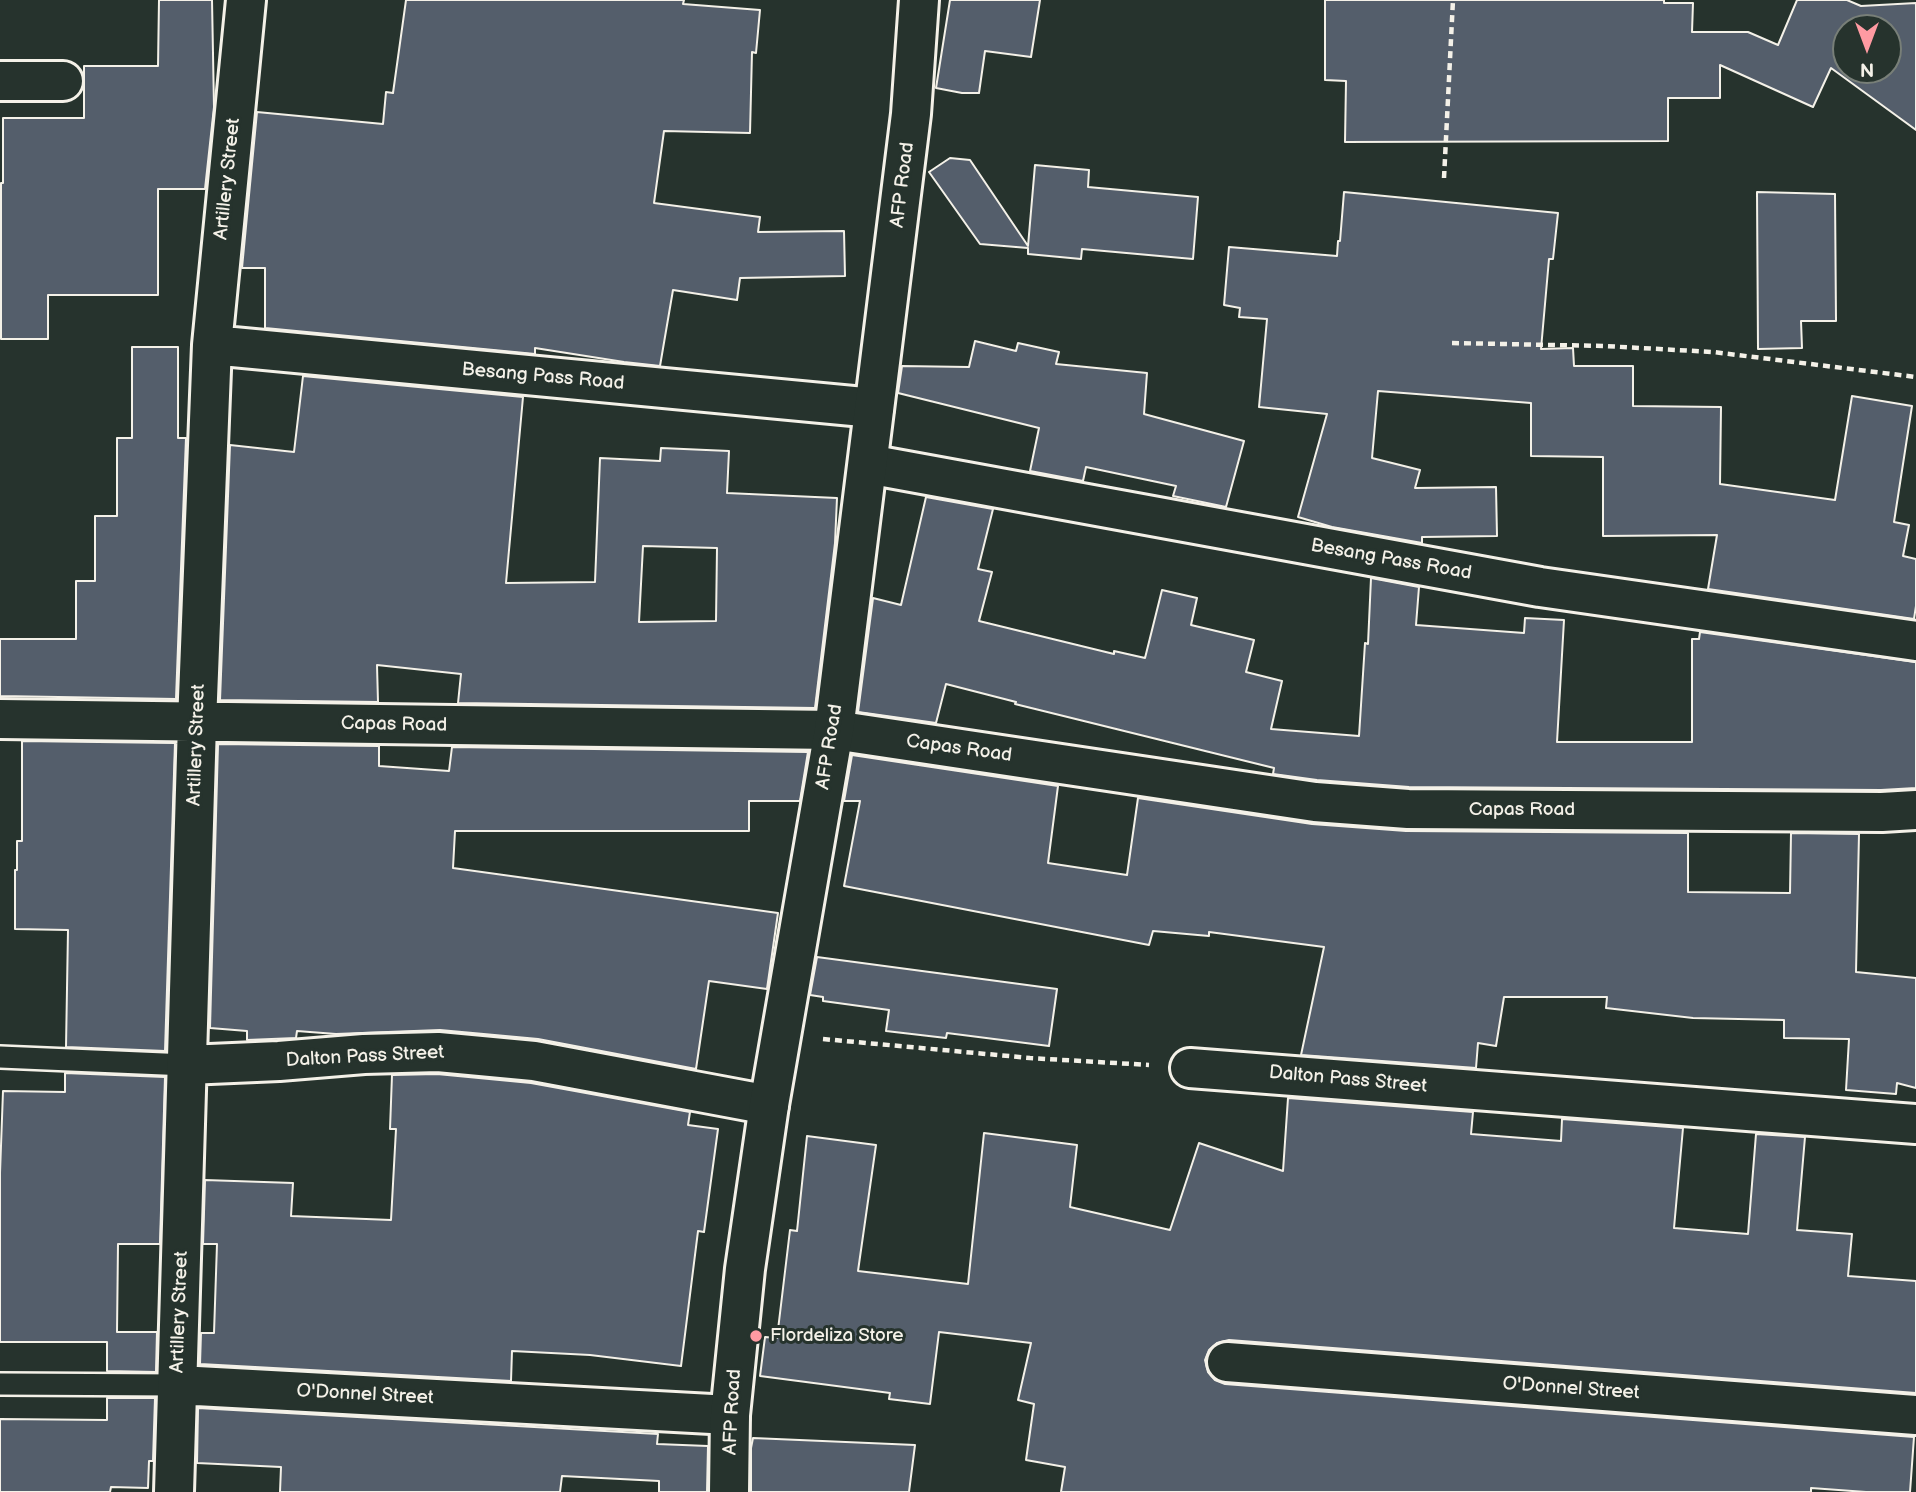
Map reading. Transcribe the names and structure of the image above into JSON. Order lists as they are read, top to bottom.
{
  "streets": {
    "street": [
      "Artillery Street",
      "AFP Road",
      "Besang Pass Road",
      "Capas Road",
      "Dalton Pass Street",
      "O'Donnel Street"
    ]
  },
  "crossings": [
    ["Artillery Street", "Besang Pass Road"],
    ["Artillery Street", "Capas Road"],
    ["Artillery Street", "Dalton Pass Street"],
    ["Artillery Street", "O'Donnel Street"],
    ["AFP Road", "Besang Pass Road"],
    ["AFP Road", "Capas Road"],
    ["AFP Road", "Dalton Pass Street"],
    ["AFP Road", "O'Donnel Street"]
  ],
  "places": ["Flordeliza Store"],
  "north": "bottom"
}
